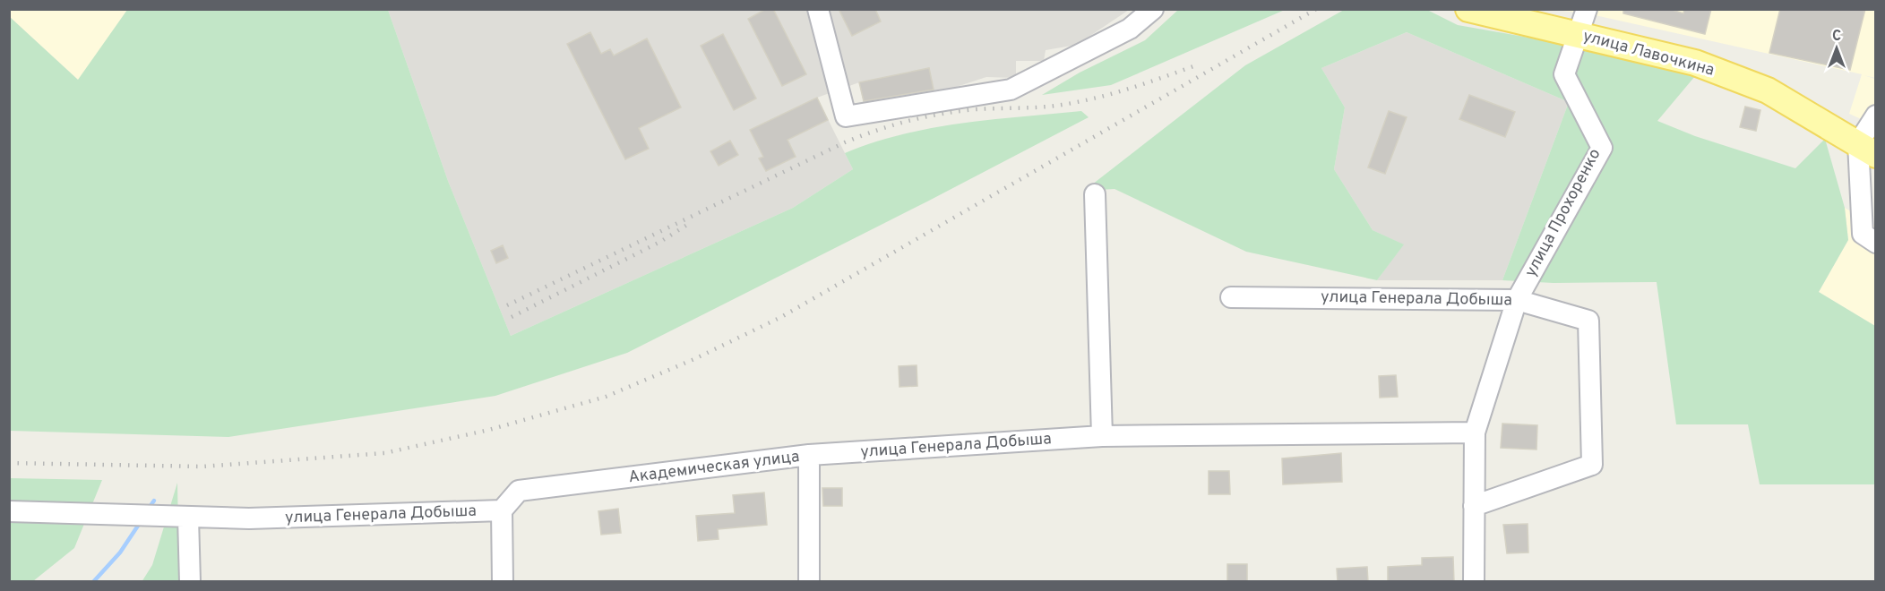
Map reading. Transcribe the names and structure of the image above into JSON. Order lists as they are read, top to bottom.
{
  "streets": {
    "main road": ["улица Лавочкина"],
    "street": ["улица Прохоренко", "улица Генерала Добыша", "Академическая улица"]
  },
  "crossings": [
    ["улица Лавочкина", "улица Прохоренко"],
    ["улица Прохоренко", "улица Генерала Добыша"],
    ["улица Генерала Добыша", "Академическая улица"]
  ],
  "north": "top"
}
